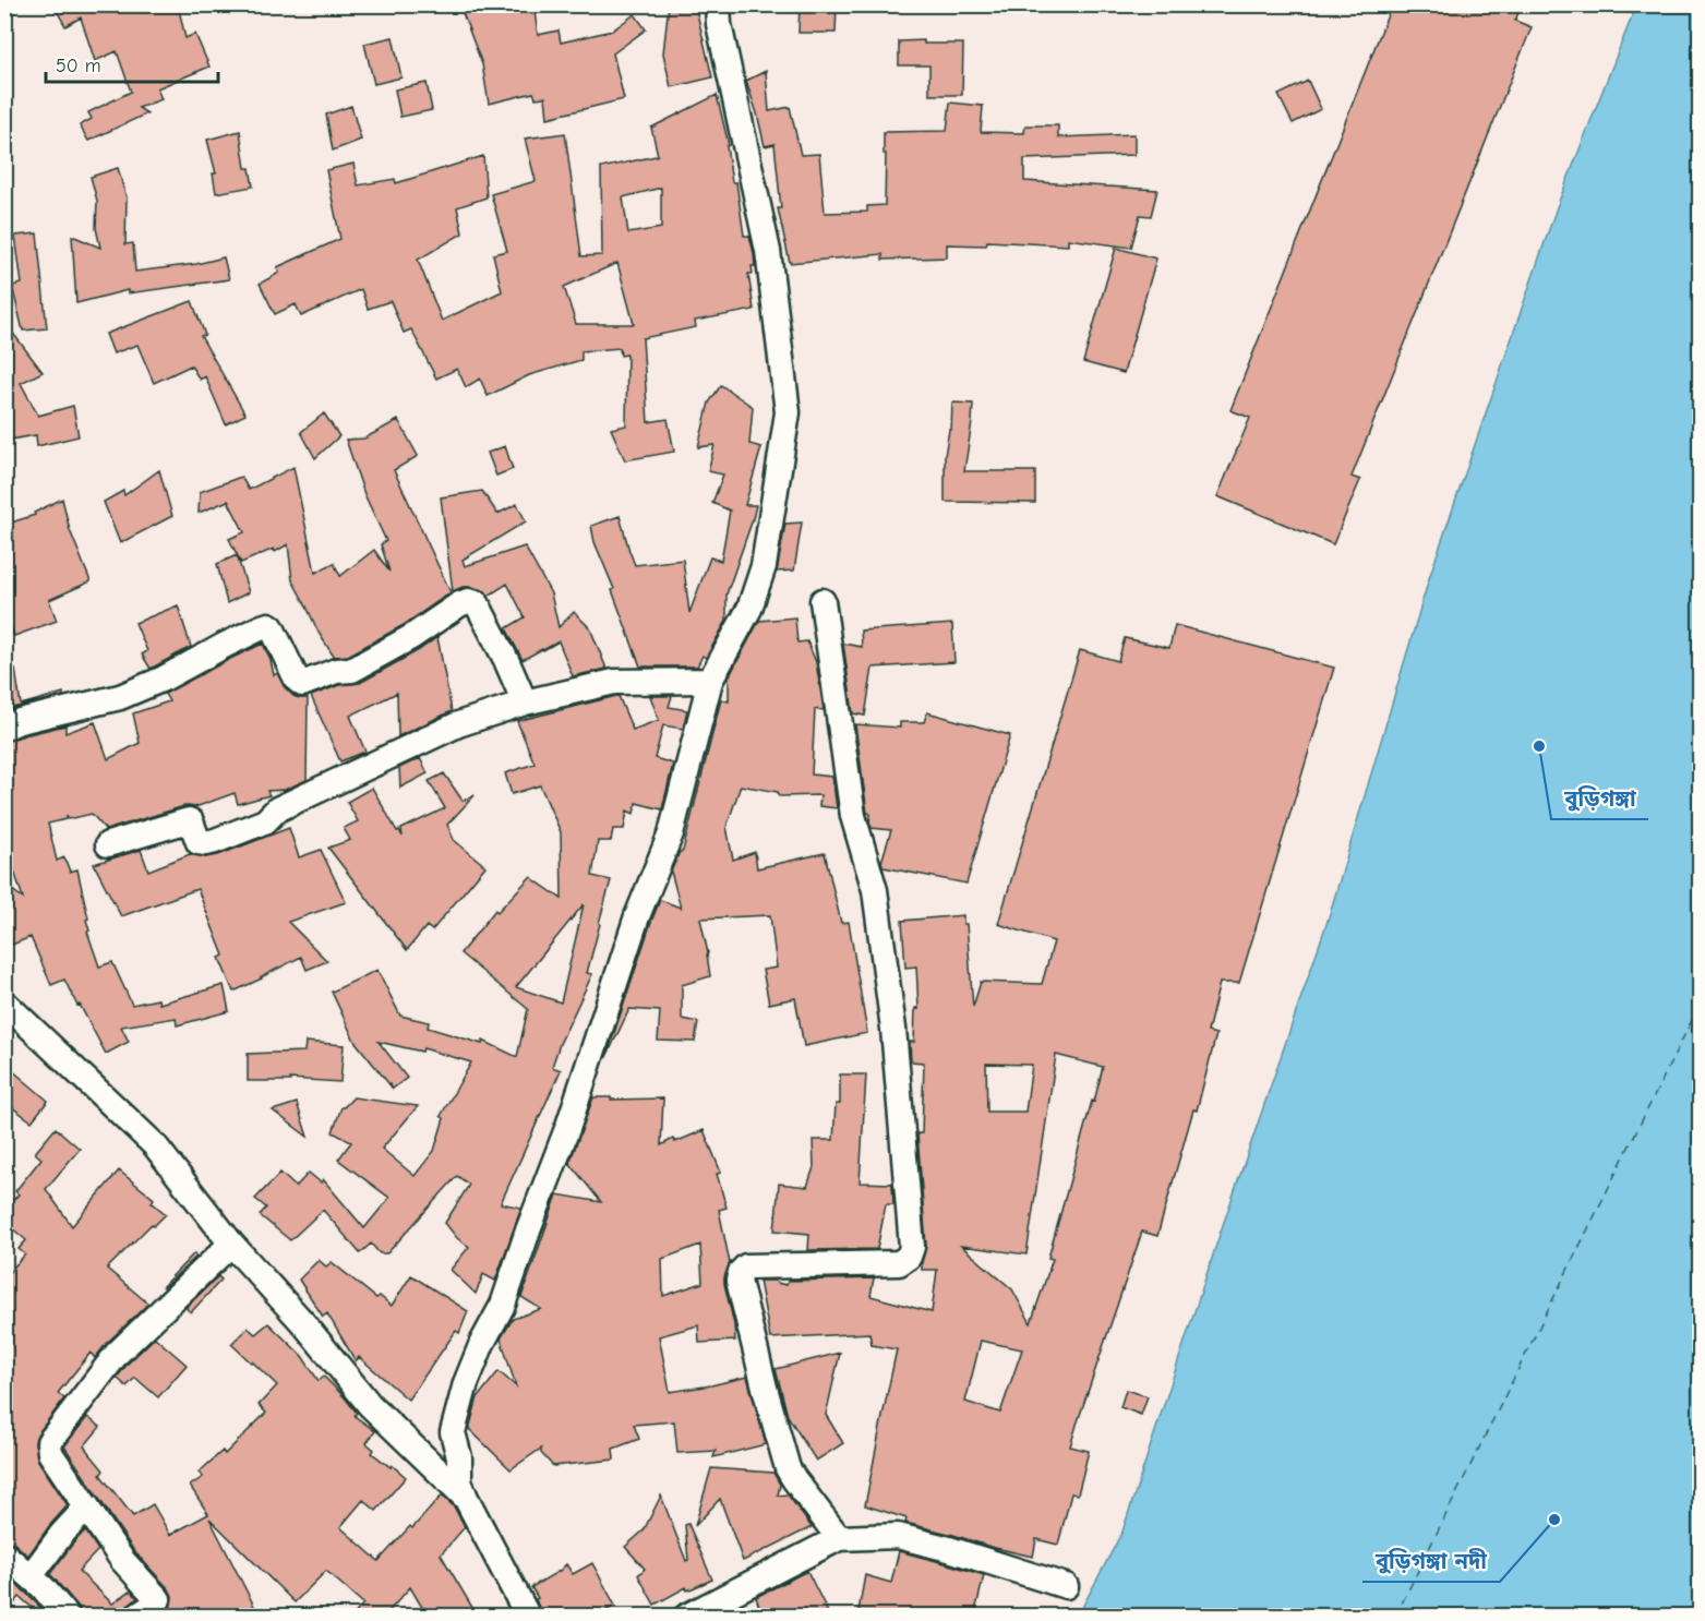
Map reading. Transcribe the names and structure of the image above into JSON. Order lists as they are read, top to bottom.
{
  "places": ["বুড়িগঙ্গা", "বুড়িগঙ্গা নদী"],
  "scale_bar": "50 m"
}
